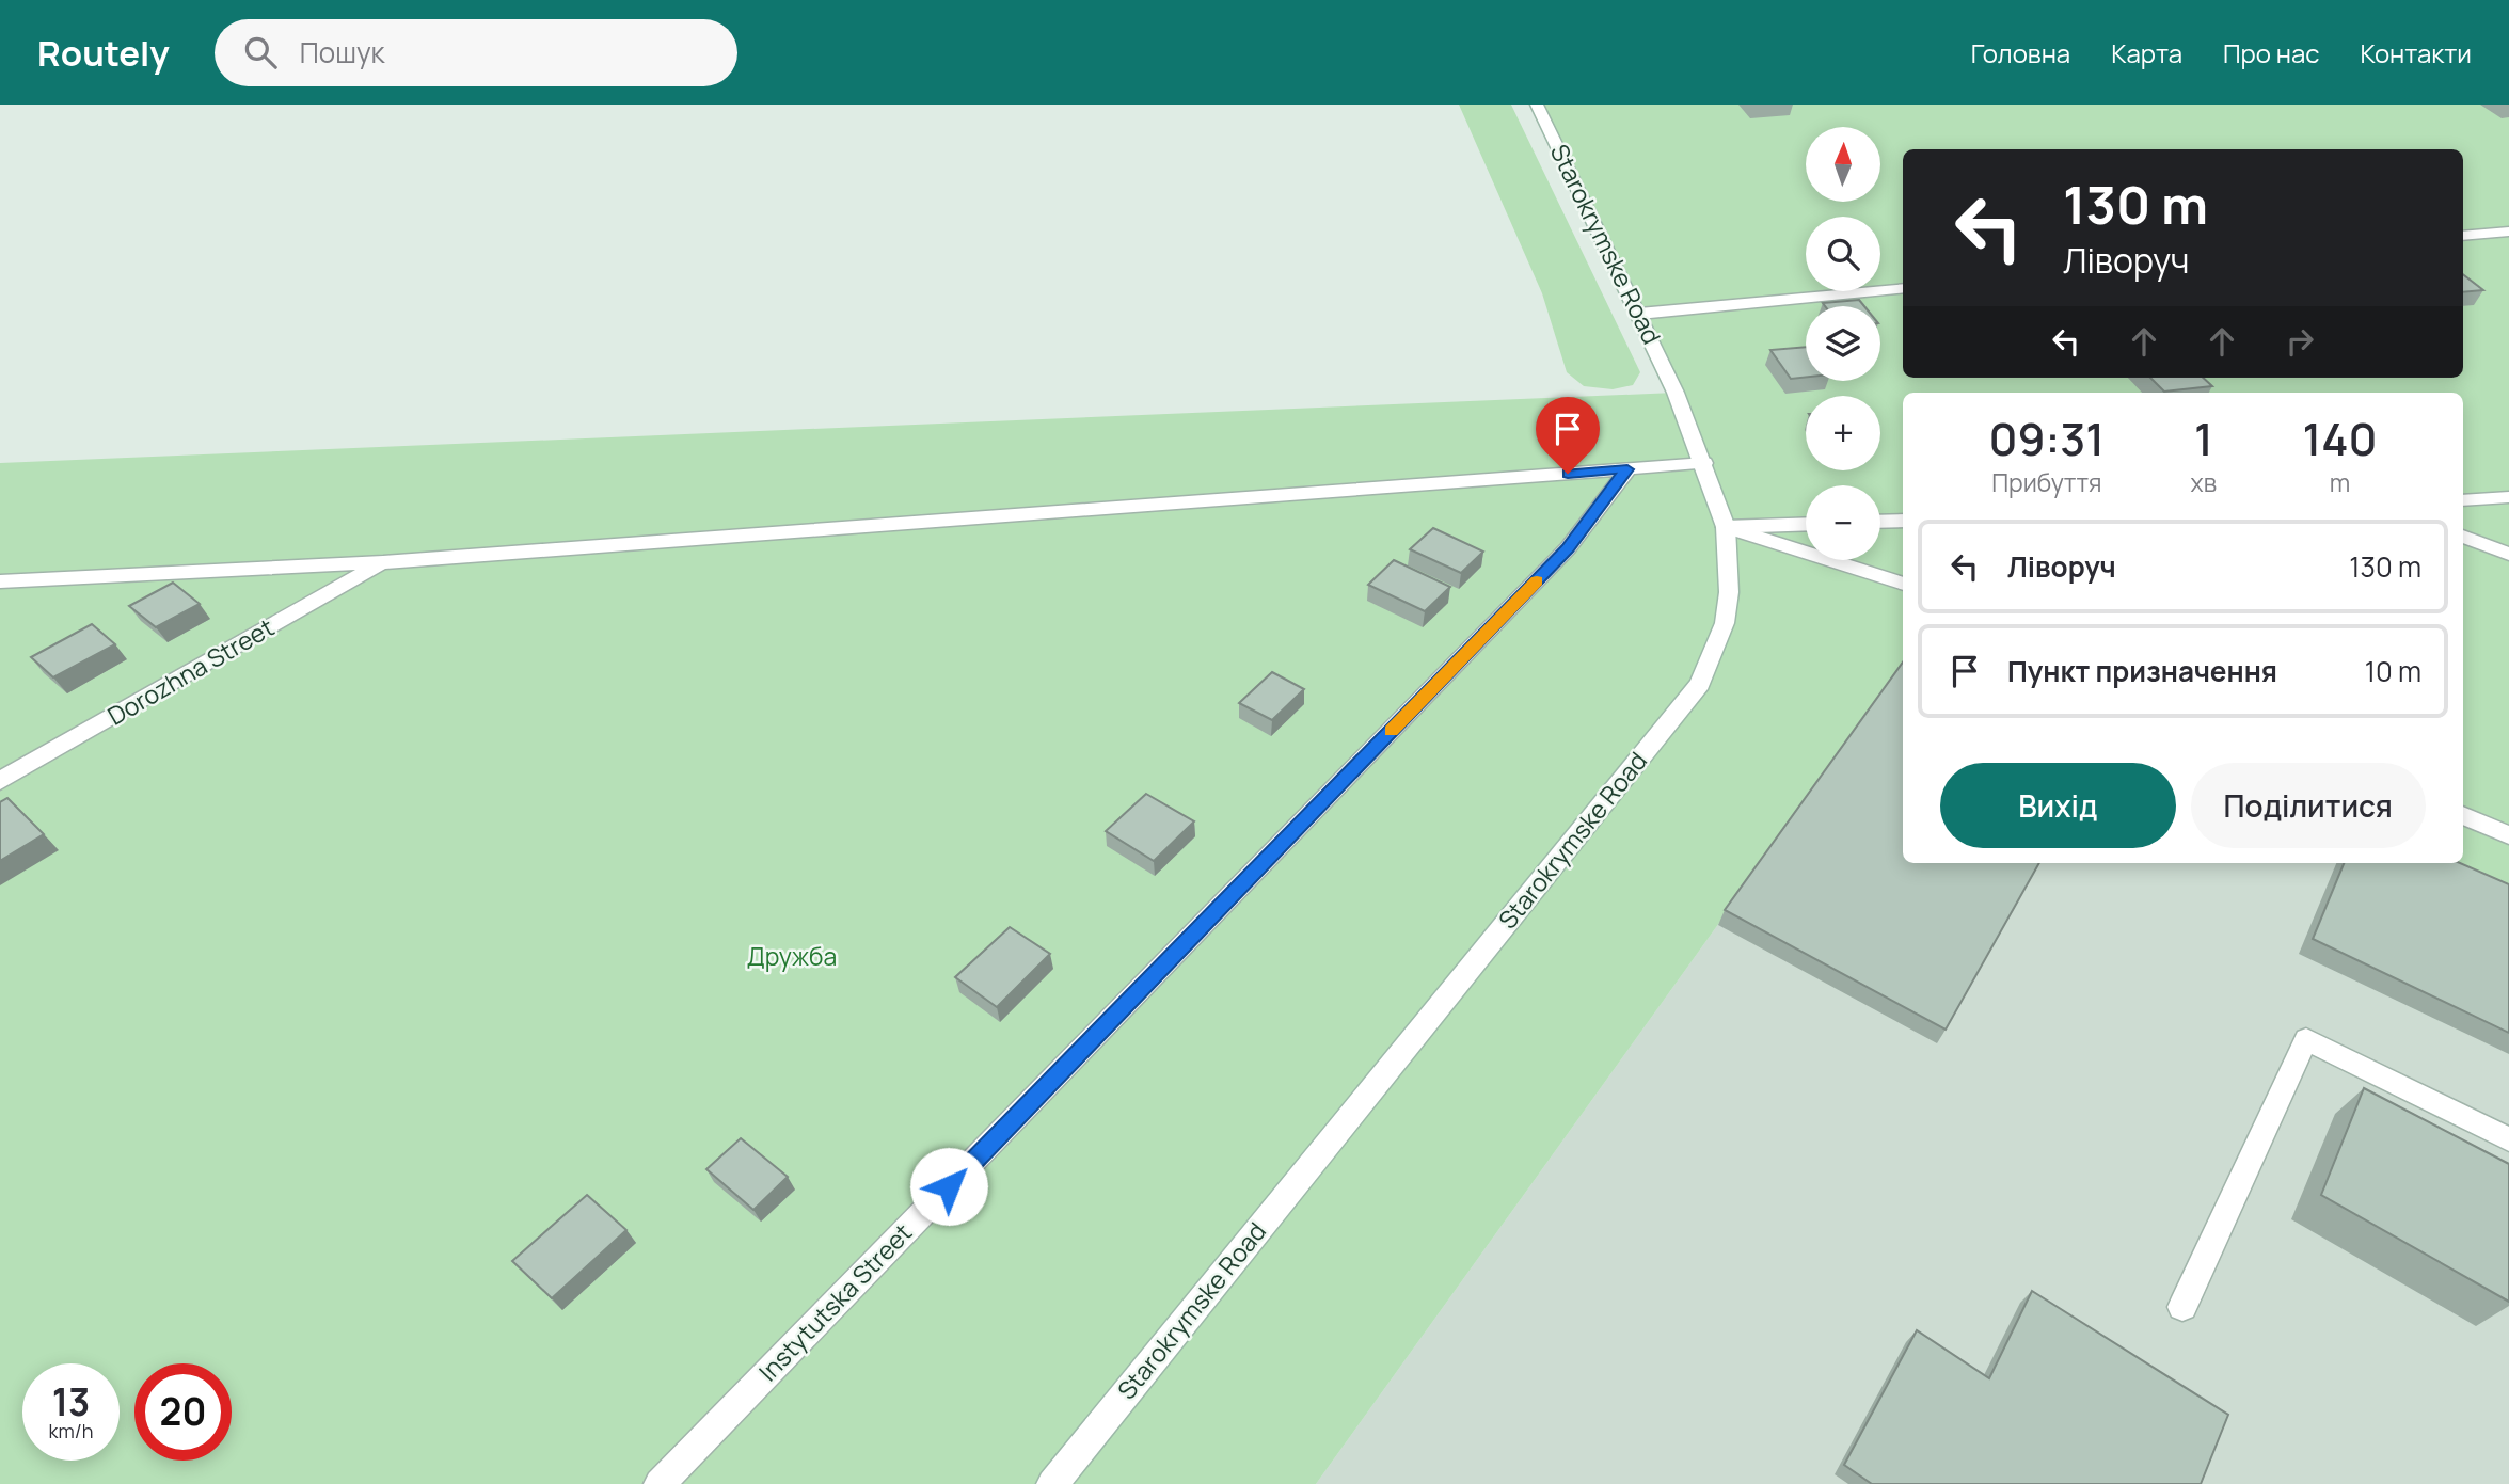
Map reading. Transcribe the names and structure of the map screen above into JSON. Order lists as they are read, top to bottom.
{
  "streets": {
    "street": ["Starokrymske Road", "Dorozhna Street", "Instytutska Street"]
  },
  "parks": ["Дружба"],
  "north": "top",
  "page": {
    "header": "Routely",
    "search": "Пошук",
    "nav": [
      "Головна",
      "Карта",
      "Про нас",
      "Контакти"
    ],
    "map_buttons": ["+", "−"],
    "turn": ["130 m", "Ліворуч"],
    "eta": [
      "09:31",
      "Прибуття",
      "1",
      "хв",
      "140",
      "m"
    ],
    "list": [
      {
        "name": "Ліворуч",
        "value": "130 m"
      },
      {
        "name": "Пункт призначення",
        "value": "10 m"
      }
    ],
    "buttons": ["Вихід", "Поділитися"],
    "speed": "13 km/h",
    "limit": "20"
  }
}
